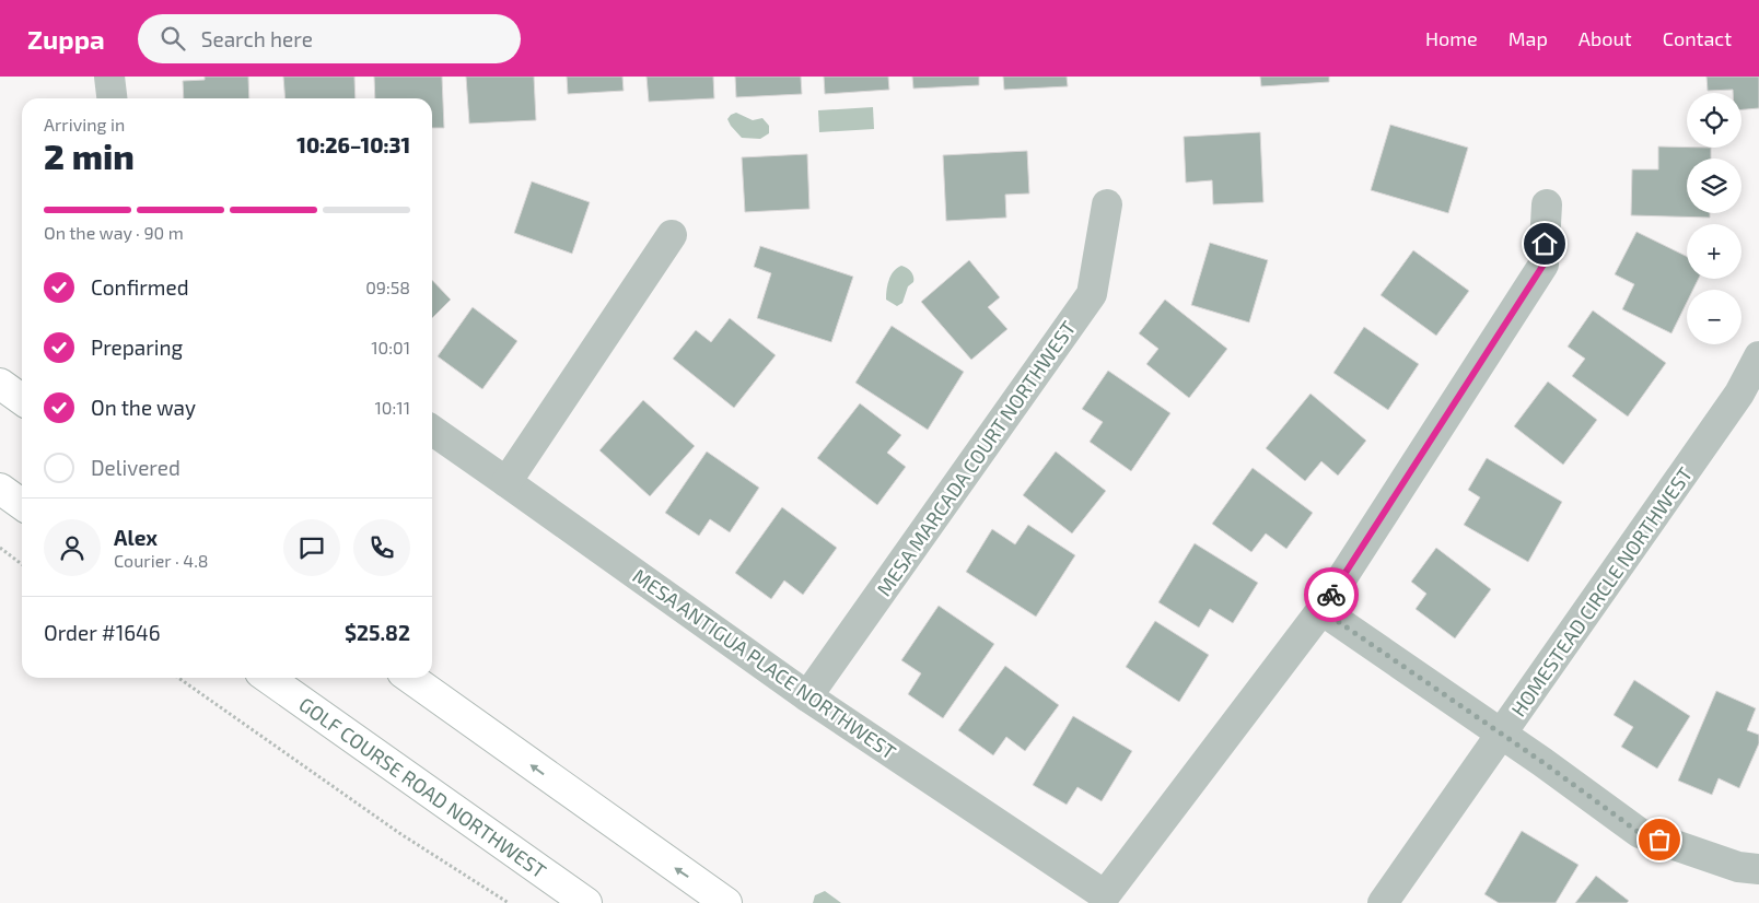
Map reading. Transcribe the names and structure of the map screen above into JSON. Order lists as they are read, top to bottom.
{
  "streets": {
    "main road": ["GOLF COURSE ROAD NORTHWEST"],
    "street": ["MESA MARCADA COURT NORTHWEST", "HOMESTEAD CIRCLE NORTHWEST", "MESA ANTIGUA PLACE NORTHWEST"]
  },
  "crossings": [
    ["MESA MARCADA COURT NORTHWEST", "MESA ANTIGUA PLACE NORTHWEST"]
  ],
  "page": {
    "header": "Zuppa",
    "search": "Search here",
    "nav": [
      "Home",
      "Map",
      "About",
      "Contact"
    ],
    "map_buttons": ["+", "−"],
    "heading": ["2 min", "Arriving in", "10:26–10:31"],
    "panel": [
      "Alex",
      "Courier · 4.8",
      "Order #1646",
      "$25.82"
    ],
    "bar": "On the way · 90 m",
    "list": [
      ["Confirmed", "09:58"],
      ["Preparing", "10:01"],
      ["On the way", "10:11"],
      "Delivered"
    ]
  }
}
